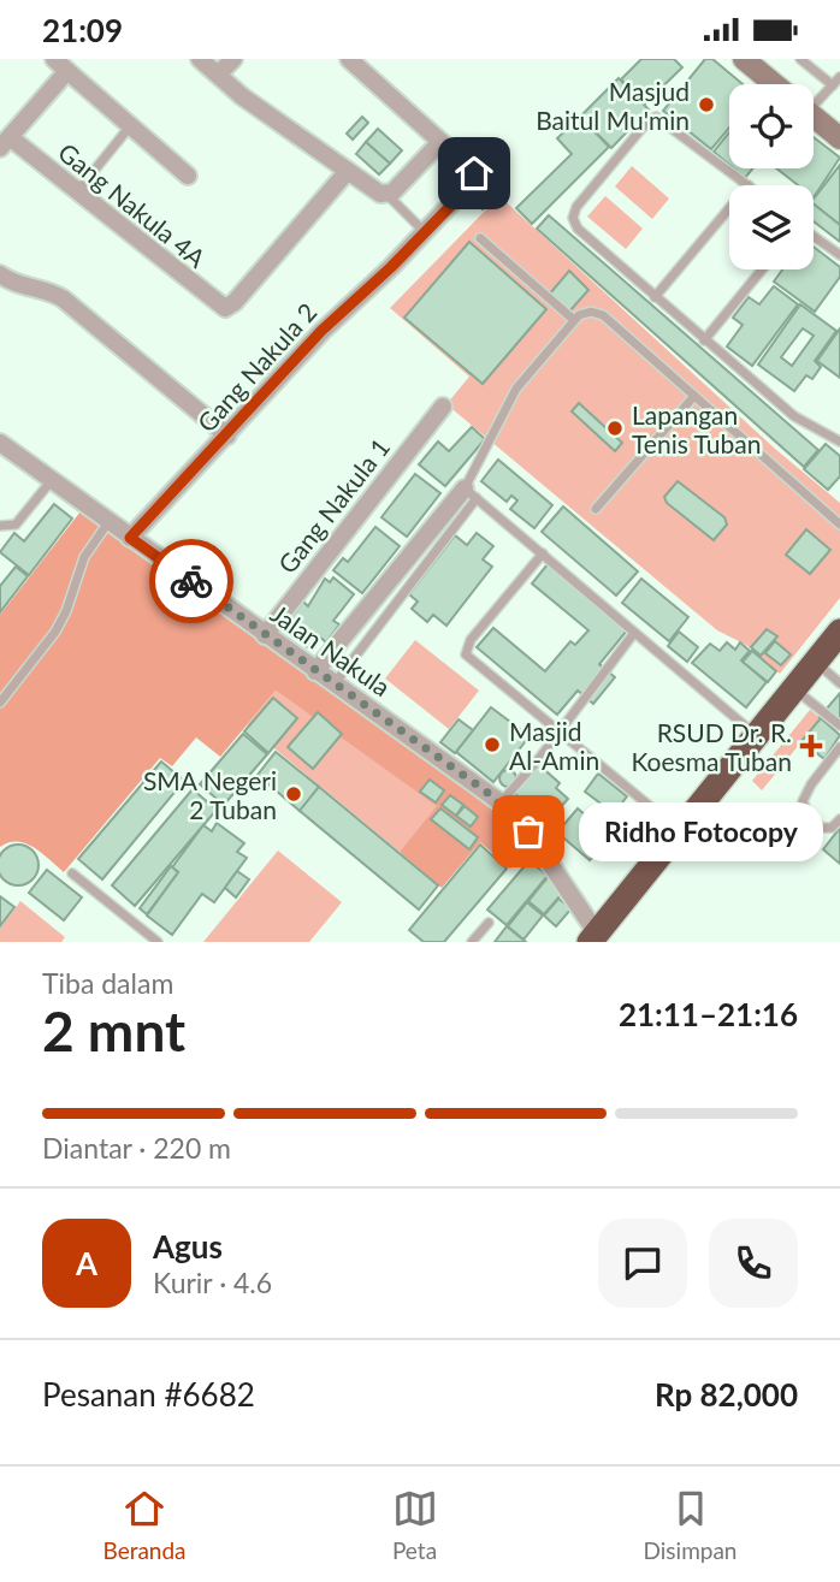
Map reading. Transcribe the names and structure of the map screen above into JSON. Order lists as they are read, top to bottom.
{
  "streets": {
    "street": [
      "Gang Nakula 4A",
      "Gang Nakula 2",
      "Gang Nakula 1",
      "Jalan Nakula"
    ]
  },
  "crossings": [
    ["Gang Nakula 2", "Jalan Nakula"],
    ["Gang Nakula 1", "Jalan Nakula"]
  ],
  "places": {
    "other": [
      "Masjud Baitul Mu'min",
      "Lapangan Tenis Tuban",
      "Masjid Al-Amin",
      "SMA Negeri 2 Tuban",
      "Ridho Fotocopy"
    ],
    "health": ["RSUD Dr. R. Koesma Tuban"]
  },
  "page": {
    "status": "21:09",
    "bubble": "Ridho Fotocopy",
    "heading": ["2 mnt", "Tiba dalam", "21:11–21:16"],
    "panel": [
      "Agus",
      "Kurir · 4.6",
      "Pesanan #6682",
      "Rp 82,000"
    ],
    "bar": "Diantar · 220 m",
    "round": "A",
    "tabs": ["Beranda", "Peta", "Disimpan"]
  }
}
